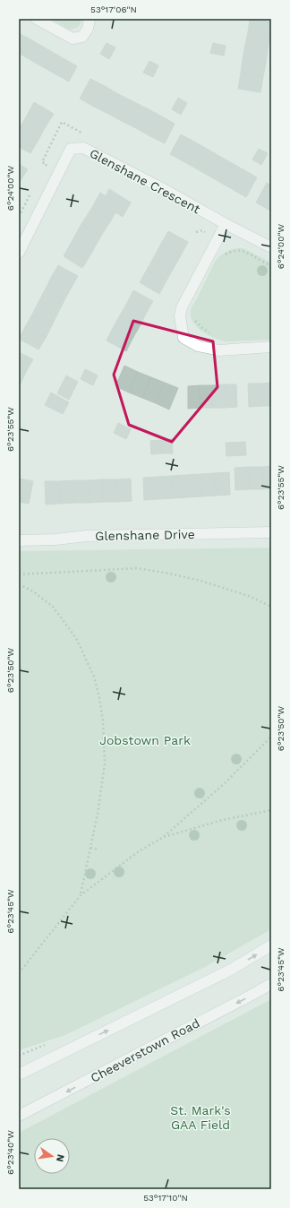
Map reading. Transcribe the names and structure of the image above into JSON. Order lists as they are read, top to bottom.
{
  "streets": {
    "street": ["Glenshane Crescent", "Glenshane Drive", "Cheeverstown Road"]
  },
  "parks": ["Jobstown Park", "St. Mark's GAA Field"],
  "north": "right",
  "coordinates": [
    "53°17'06\"N",
    "6°24'00\"W",
    "6°23'55\"W",
    "6°23'50\"W",
    "6°23'45\"W",
    "6°23'40\"W",
    "53°17'10\"N"
  ]
}
